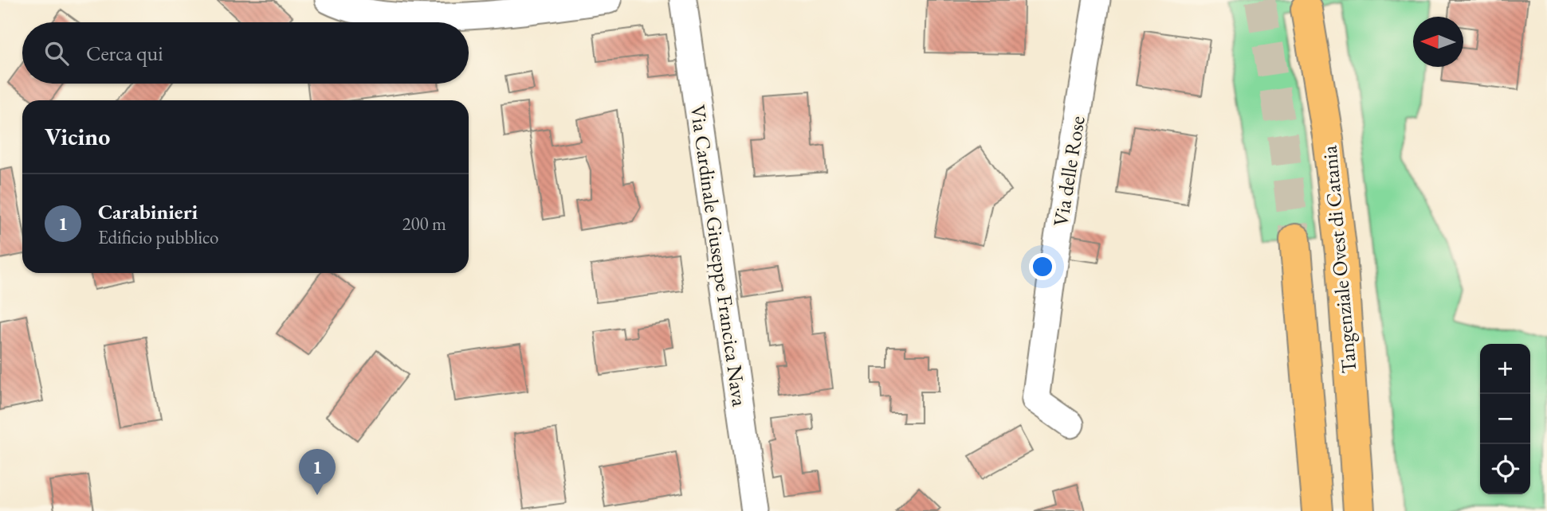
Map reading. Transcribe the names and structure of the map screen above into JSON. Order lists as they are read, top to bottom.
{
  "streets": {
    "highway": ["Tangenziale Ovest di Catania"],
    "street": ["Via delle Rose", "Via Cardinale Giuseppe Francica Nava"]
  },
  "north": "left",
  "page": {
    "search": "Cerca qui",
    "heading": "Vicino",
    "list": [
      {
        "mark": "1",
        "name": "Carabinieri",
        "note": "Edificio pubblico",
        "value": "200 m"
      }
    ],
    "map_buttons": ["+", "−"],
    "pins": "1"
  }
}
